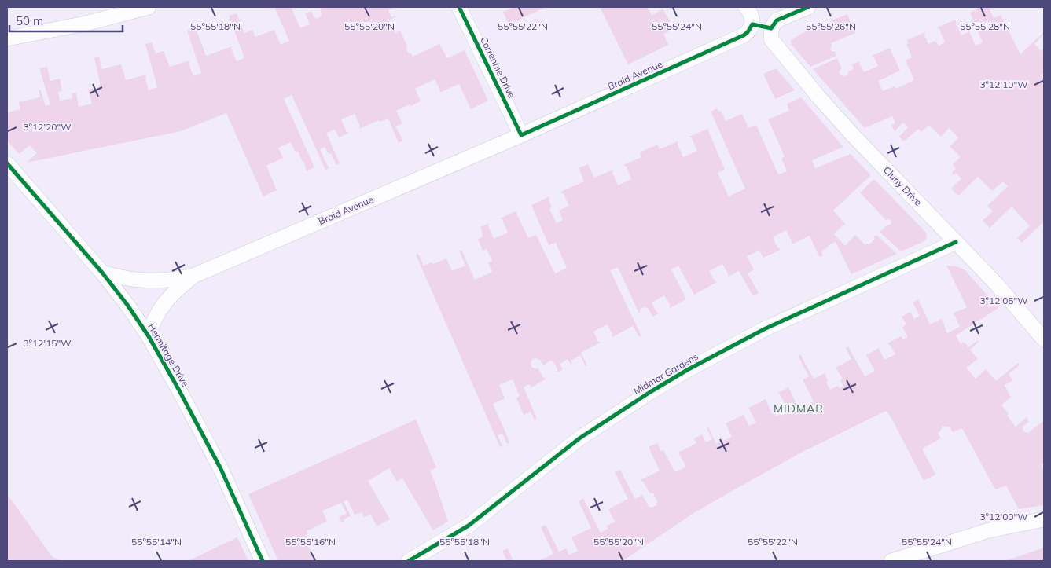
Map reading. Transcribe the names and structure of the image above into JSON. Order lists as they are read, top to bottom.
{
  "streets": {
    "street": [
      "Corrennie Drive",
      "Braid Avenue",
      "Cluny Drive",
      "Hermitage Drive",
      "Midmar Gardens"
    ]
  },
  "crossings": [
    ["Corrennie Drive", "Braid Avenue"],
    ["Braid Avenue", "Hermitage Drive"],
    ["Cluny Drive", "Midmar Gardens"]
  ],
  "districts": ["MIDMAR"],
  "scale_bar": "50 m",
  "coordinates": [
    "55°55'18\"N",
    "55°55'20\"N",
    "55°55'22\"N",
    "55°55'24\"N",
    "55°55'26\"N",
    "55°55'28\"N",
    "3°12'10\"W",
    "3°12'20\"W",
    "3°12'05\"W",
    "3°12'15\"W",
    "3°12'00\"W",
    "55°55'14\"N",
    "55°55'16\"N"
  ]
}
